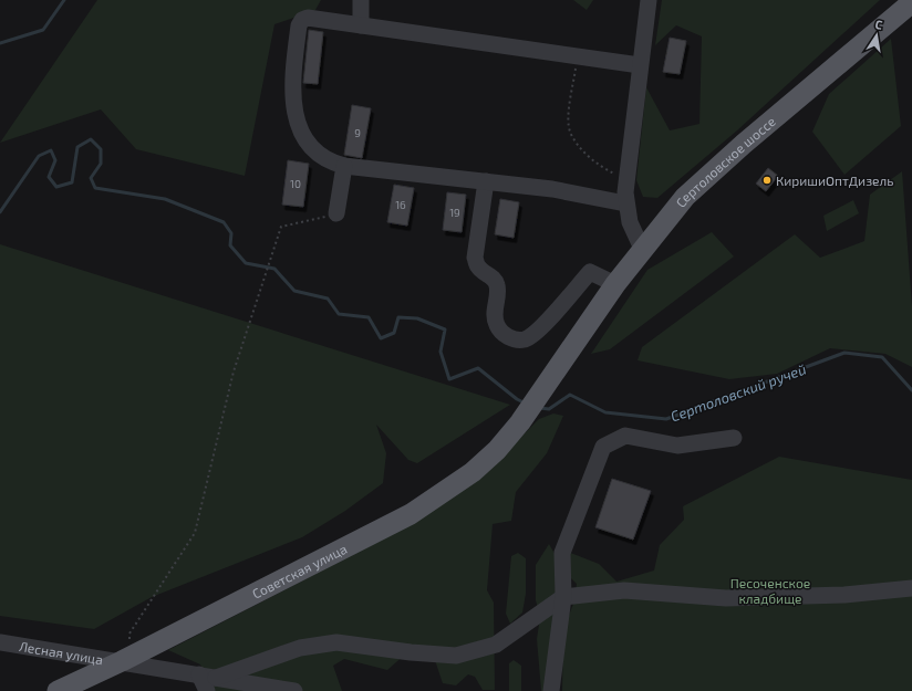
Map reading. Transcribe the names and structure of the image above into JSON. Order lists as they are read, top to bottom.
{
  "streets": {
    "main road": ["Сертоловское шоссе", "Советская улица"],
    "street": ["Лесная улица"]
  },
  "crossings": [
    ["Сертоловское шоссе", "Советская улица"],
    ["Советская улица", "Лесная улица"]
  ],
  "water": ["Сертоловский ручей"],
  "parks": ["Песоченское кладбище"],
  "places": ["КиришиОптДизель"],
  "house_numbers": [
    "9",
    "10",
    "16",
    "19"
  ],
  "north": "top"
}
